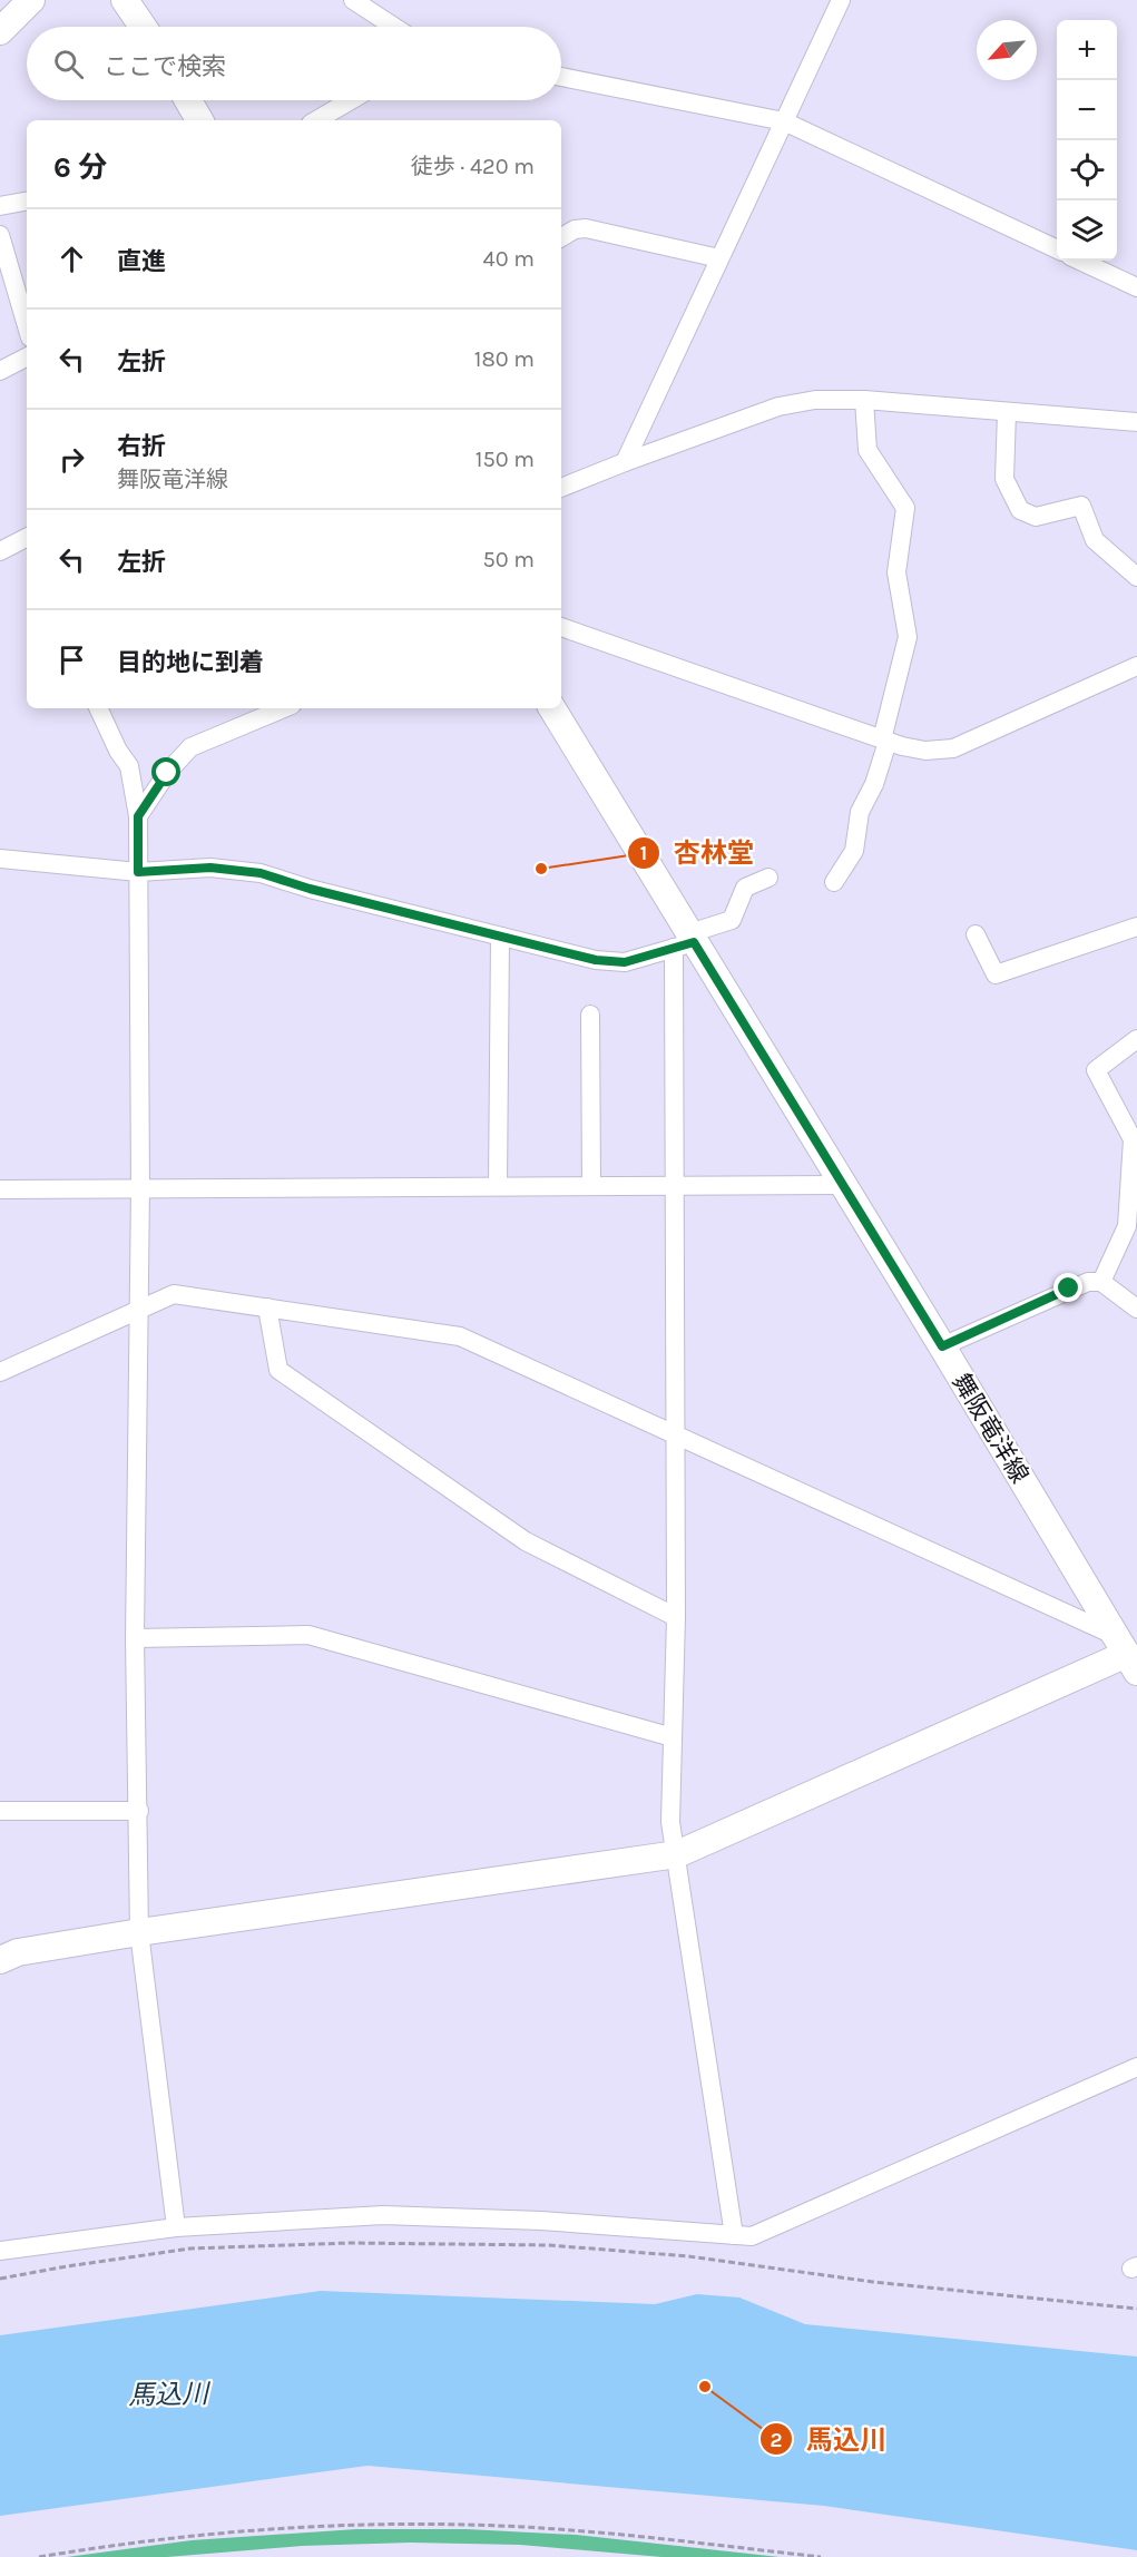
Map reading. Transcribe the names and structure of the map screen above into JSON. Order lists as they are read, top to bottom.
{
  "streets": {
    "street": ["舞阪竜洋線"]
  },
  "water": ["馬込川"],
  "places": ["杏林堂", "馬込川"],
  "north": "bottom left",
  "page": {
    "map_buttons": ["+", "−"],
    "search": "ここで検索",
    "heading": ["6 分", "徒歩 · 420 m"],
    "list": [
      ["直進", "40 m"],
      ["左折", "180 m"],
      ["右折", "舞阪竜洋線", "150 m"],
      ["左折", "50 m"],
      "目的地に到着"
    ]
  }
}
